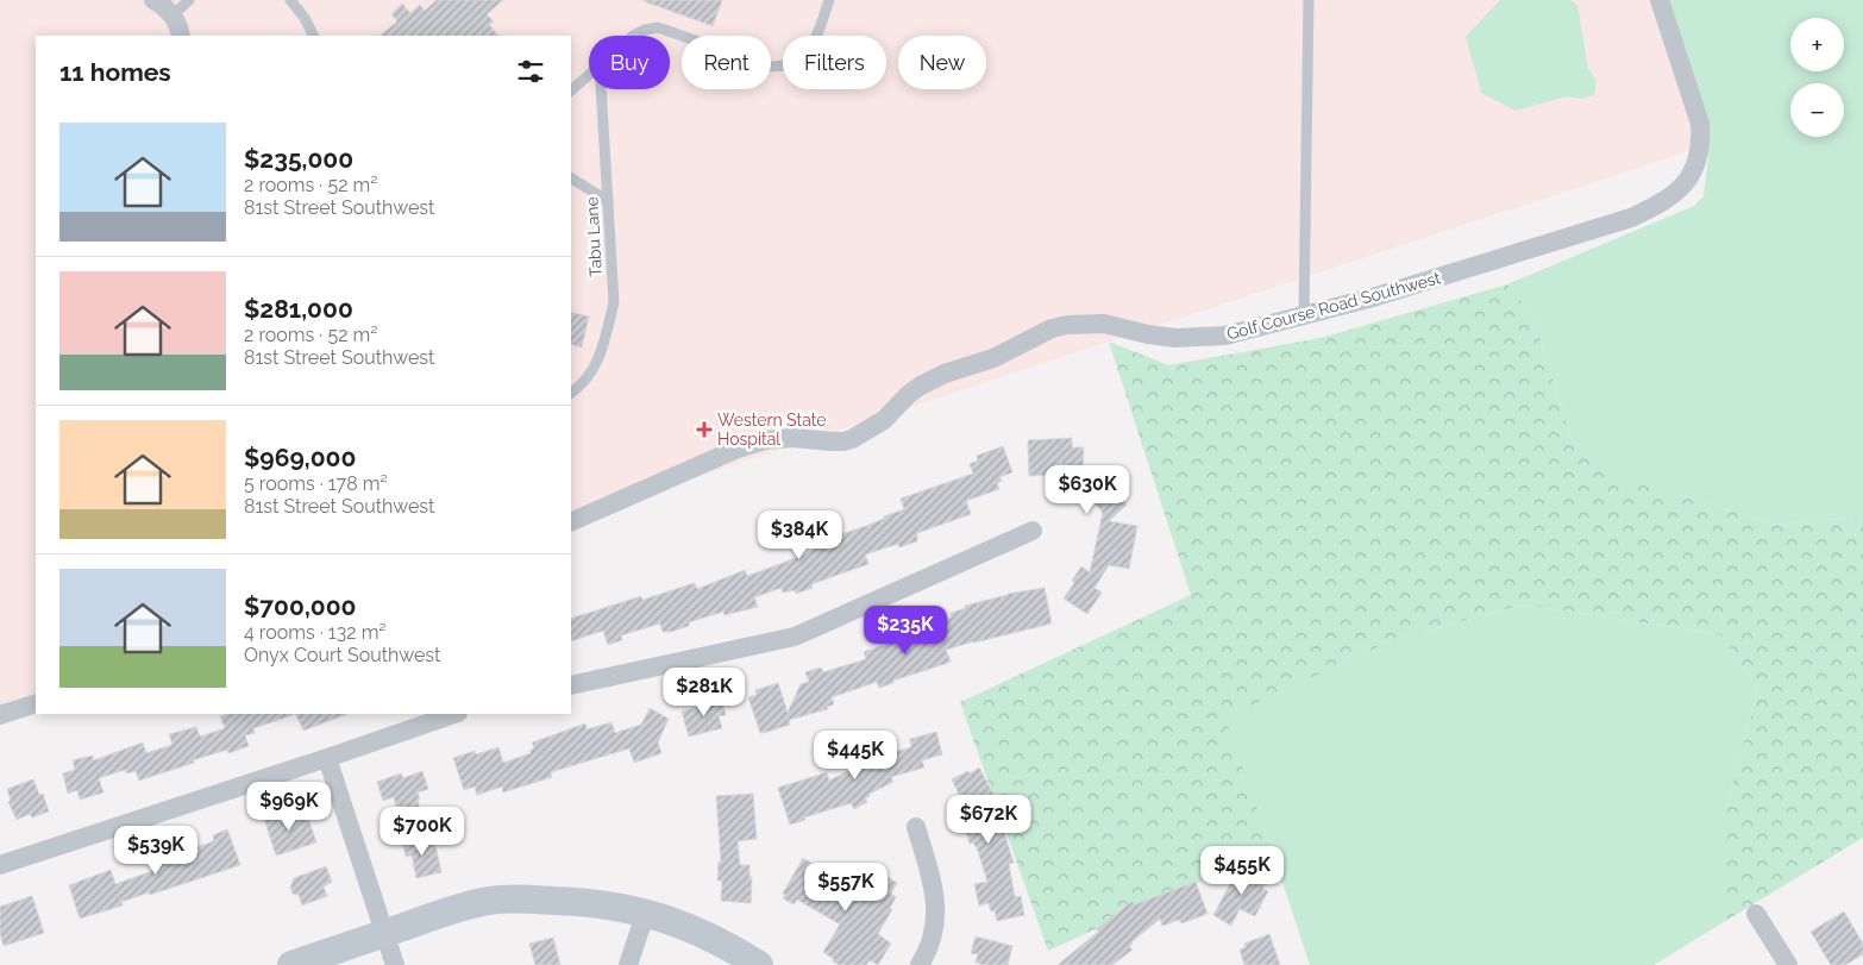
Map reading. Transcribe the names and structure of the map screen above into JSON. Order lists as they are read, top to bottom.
{
  "streets": {
    "street": ["Golf Course Road Southwest"],
    "lane": ["Tabu Lane"]
  },
  "places": {
    "health": ["Western State Hospital"]
  },
  "page": {
    "map_buttons": ["+", "−"],
    "chip": [
      "Buy",
      "Rent",
      "Filters",
      "New"
    ],
    "heading": "11 homes",
    "list": [
      {
        "name": "$235,000",
        "note": "2 rooms · 52 m² · 81st Street Southwest"
      },
      {
        "name": "$281,000",
        "note": "2 rooms · 52 m² · 81st Street Southwest"
      },
      {
        "name": "$969,000",
        "note": "5 rooms · 178 m² · 81st Street Southwest"
      },
      {
        "name": "$700,000",
        "note": "4 rooms · 132 m² · Onyx Court Southwest"
      }
    ],
    "price": [
      "$630K",
      "$384K",
      "$235K",
      "$281K",
      "$445K",
      "$969K",
      "$672K",
      "$700K",
      "$539K",
      "$455K",
      "$557K"
    ]
  }
}
